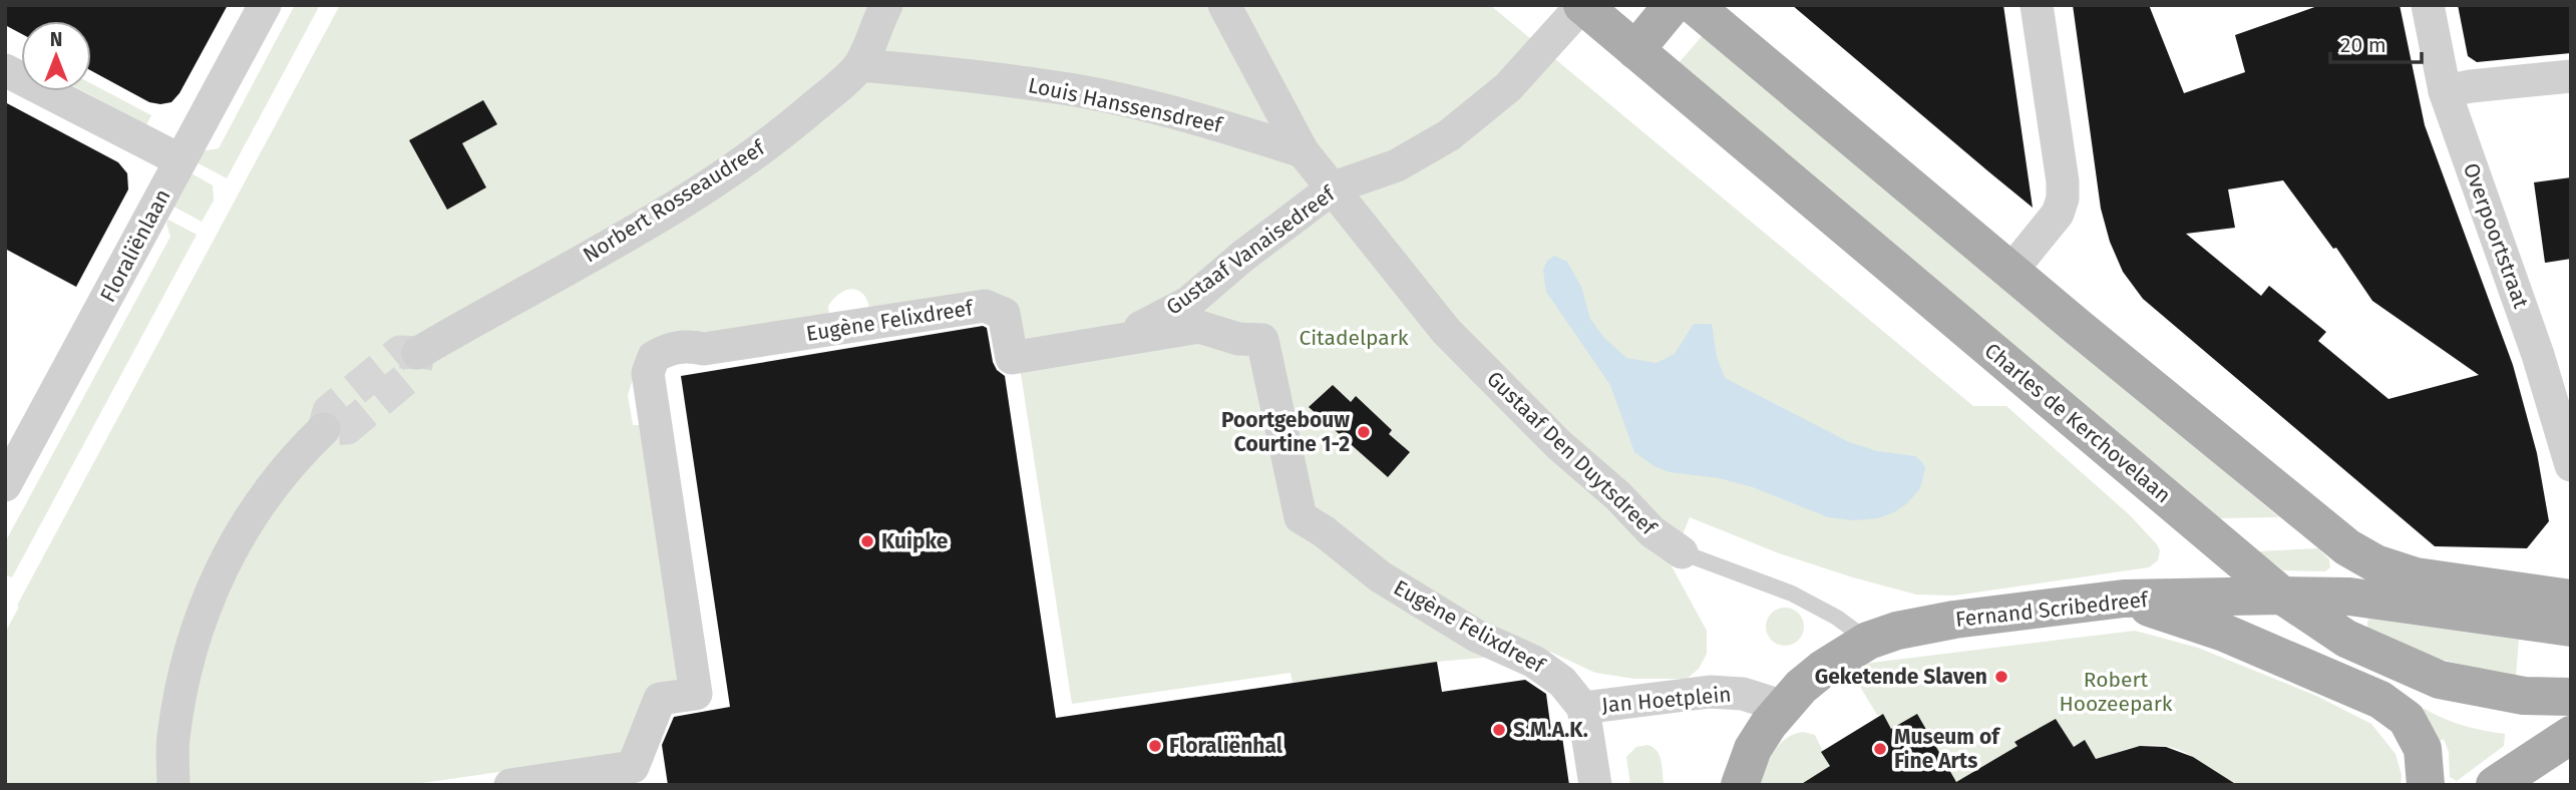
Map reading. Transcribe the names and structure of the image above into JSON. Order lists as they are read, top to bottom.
{
  "streets": {
    "main road": ["Charles de Kerchovelaan", "Fernand Scribedreef"],
    "street": [
      "Louis Hanssensdreef",
      "Norbert Rosseaudreef",
      "Overpoortstraat",
      "Floraliënlaan",
      "Gustaaf Vanaisedreef",
      "Eugène Felixdreef",
      "Gustaaf Den Duytsdreef",
      "Jan Hoetplein"
    ]
  },
  "crossings": [
    ["Louis Hanssensdreef", "Norbert Rosseaudreef"],
    ["Louis Hanssensdreef", "Gustaaf Den Duytsdreef"],
    ["Gustaaf Vanaisedreef", "Eugène Felixdreef"],
    ["Gustaaf Vanaisedreef", "Charles de Kerchovelaan"],
    ["Gustaaf Vanaisedreef", "Gustaaf Den Duytsdreef"],
    ["Eugène Felixdreef", "Jan Hoetplein"],
    ["Charles de Kerchovelaan", "Fernand Scribedreef"],
    ["Gustaaf Den Duytsdreef", "Fernand Scribedreef"],
    ["Fernand Scribedreef", "Jan Hoetplein"]
  ],
  "parks": ["Citadelpark", "Robert Hoozeepark"],
  "places": [
    "Poortgebouw Courtine 1-2",
    "Kuipke",
    "Geketende Slaven",
    "S.M.A.K.",
    "Floraliënhal",
    "Museum of Fine Arts"
  ],
  "scale_bar": "20 m",
  "north": "top"
}
